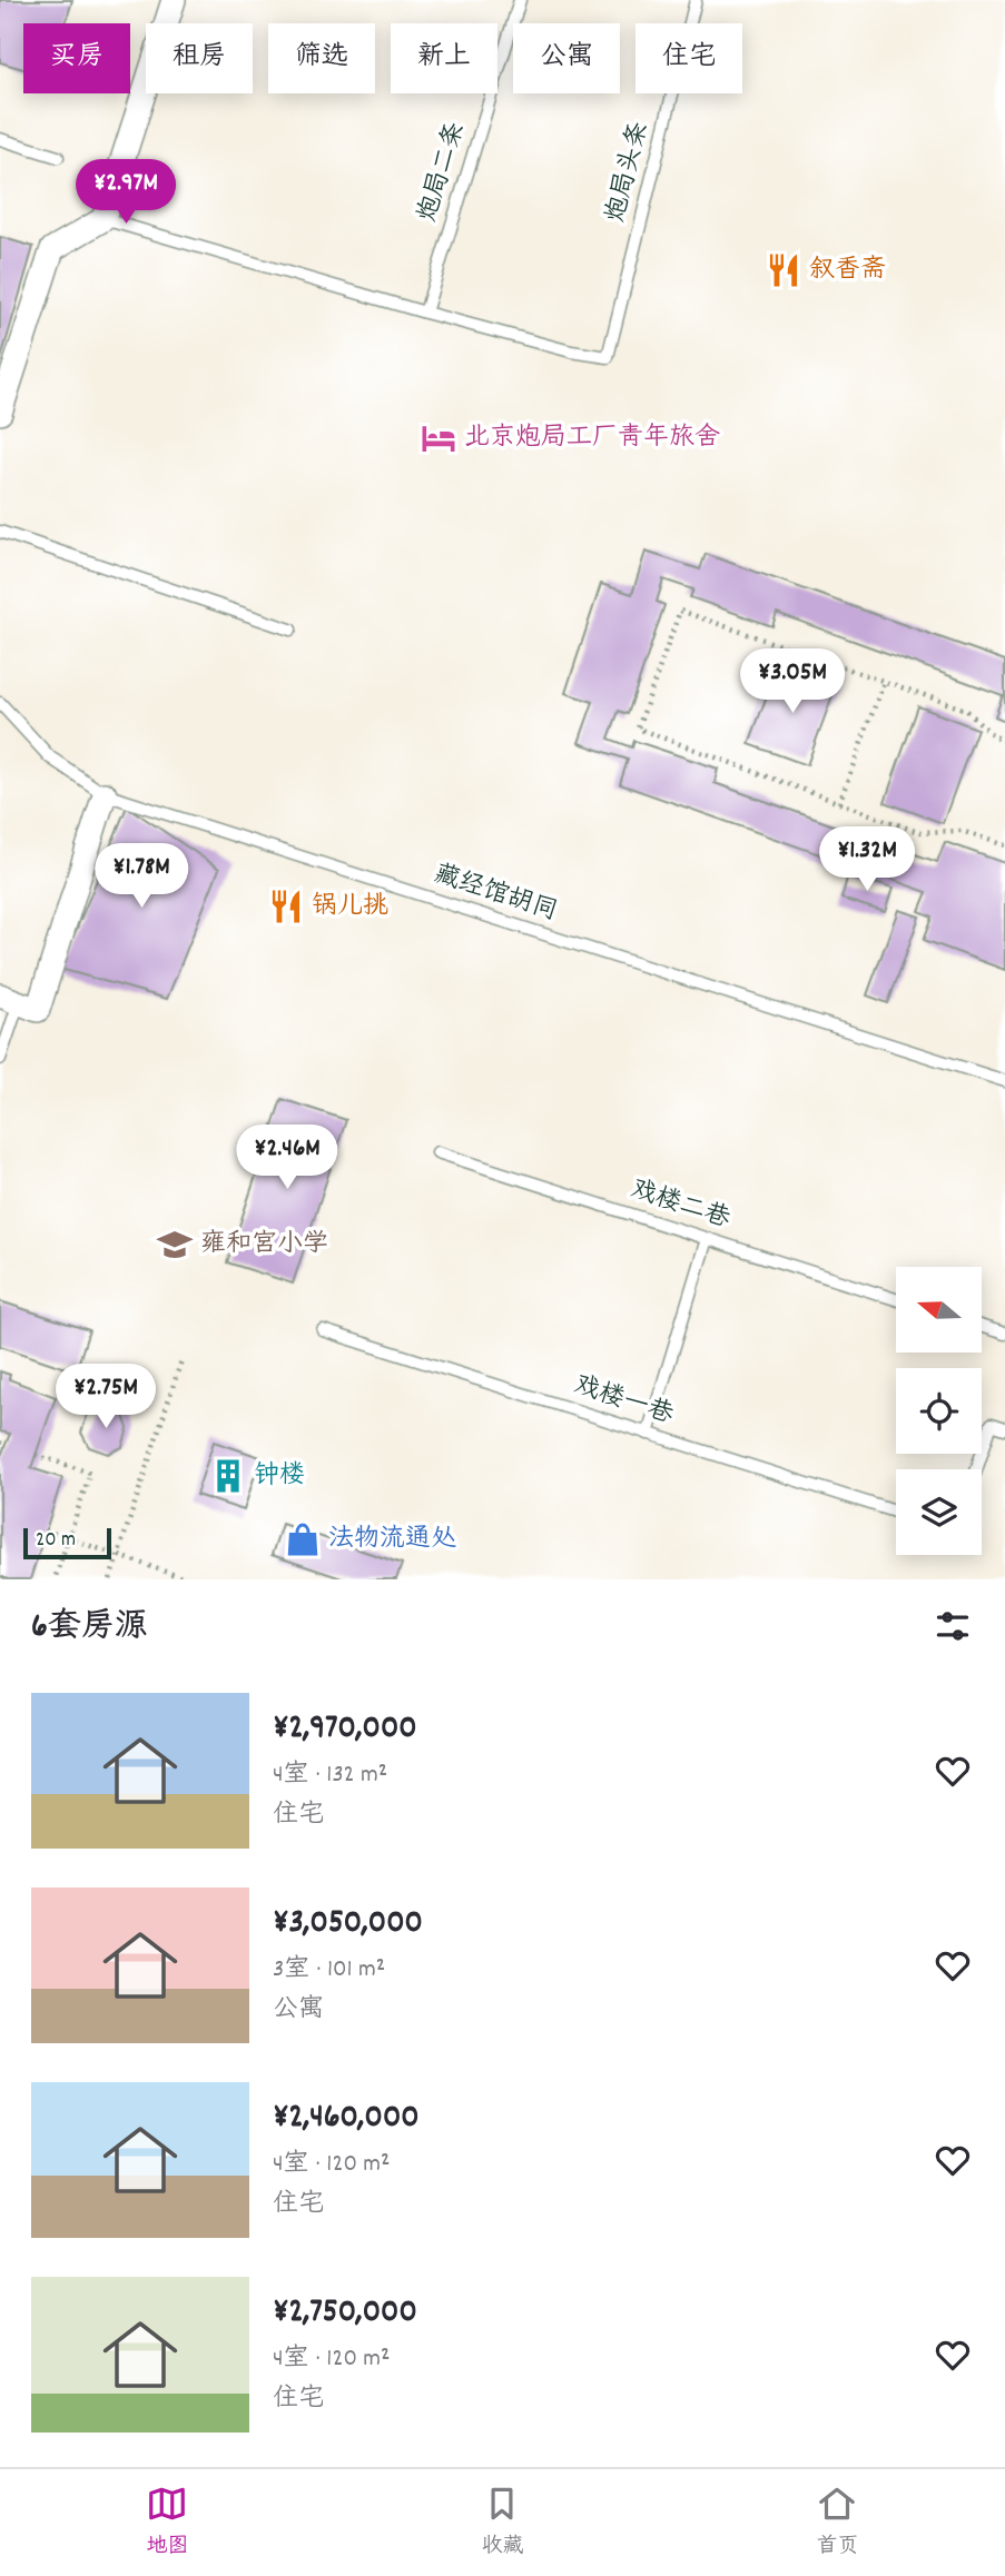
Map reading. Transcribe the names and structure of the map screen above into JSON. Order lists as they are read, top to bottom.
{
  "streets": {
    "lane": [
      "炮局二条",
      "炮局头条",
      "藏经馆胡同",
      "戏楼二巷",
      "戏楼一巷"
    ]
  },
  "crossings": [
    ["炮局二条", "炮局头条"]
  ],
  "places": {
    "restaurant": ["叙香斋", "锅儿挑"],
    "hotel": ["北京炮局工厂青年旅舍"],
    "school or university": ["雍和宫小学"],
    "building": ["钟楼"],
    "shop": ["法物流通处"]
  },
  "scale_bar": "20 m",
  "north": "left",
  "page": {
    "chip": [
      "买房",
      "租房",
      "筛选",
      "新上",
      "公寓",
      "住宅"
    ],
    "price": [
      "¥2.97M",
      "¥3.05M",
      "¥1.32M",
      "¥1.78M",
      "¥2.46M",
      "¥2.75M"
    ],
    "scale": "20 m",
    "heading": "6套房源",
    "list": [
      {
        "name": "¥2,970,000",
        "note": "4室 · 132 m² · 住宅"
      },
      {
        "name": "¥3,050,000",
        "note": "3室 · 101 m² · 公寓"
      },
      {
        "name": "¥2,460,000",
        "note": "4室 · 120 m² · 住宅"
      },
      {
        "name": "¥2,750,000",
        "note": "4室 · 120 m² · 住宅"
      }
    ],
    "tabs": ["地图", "收藏", "首页"]
  }
}
